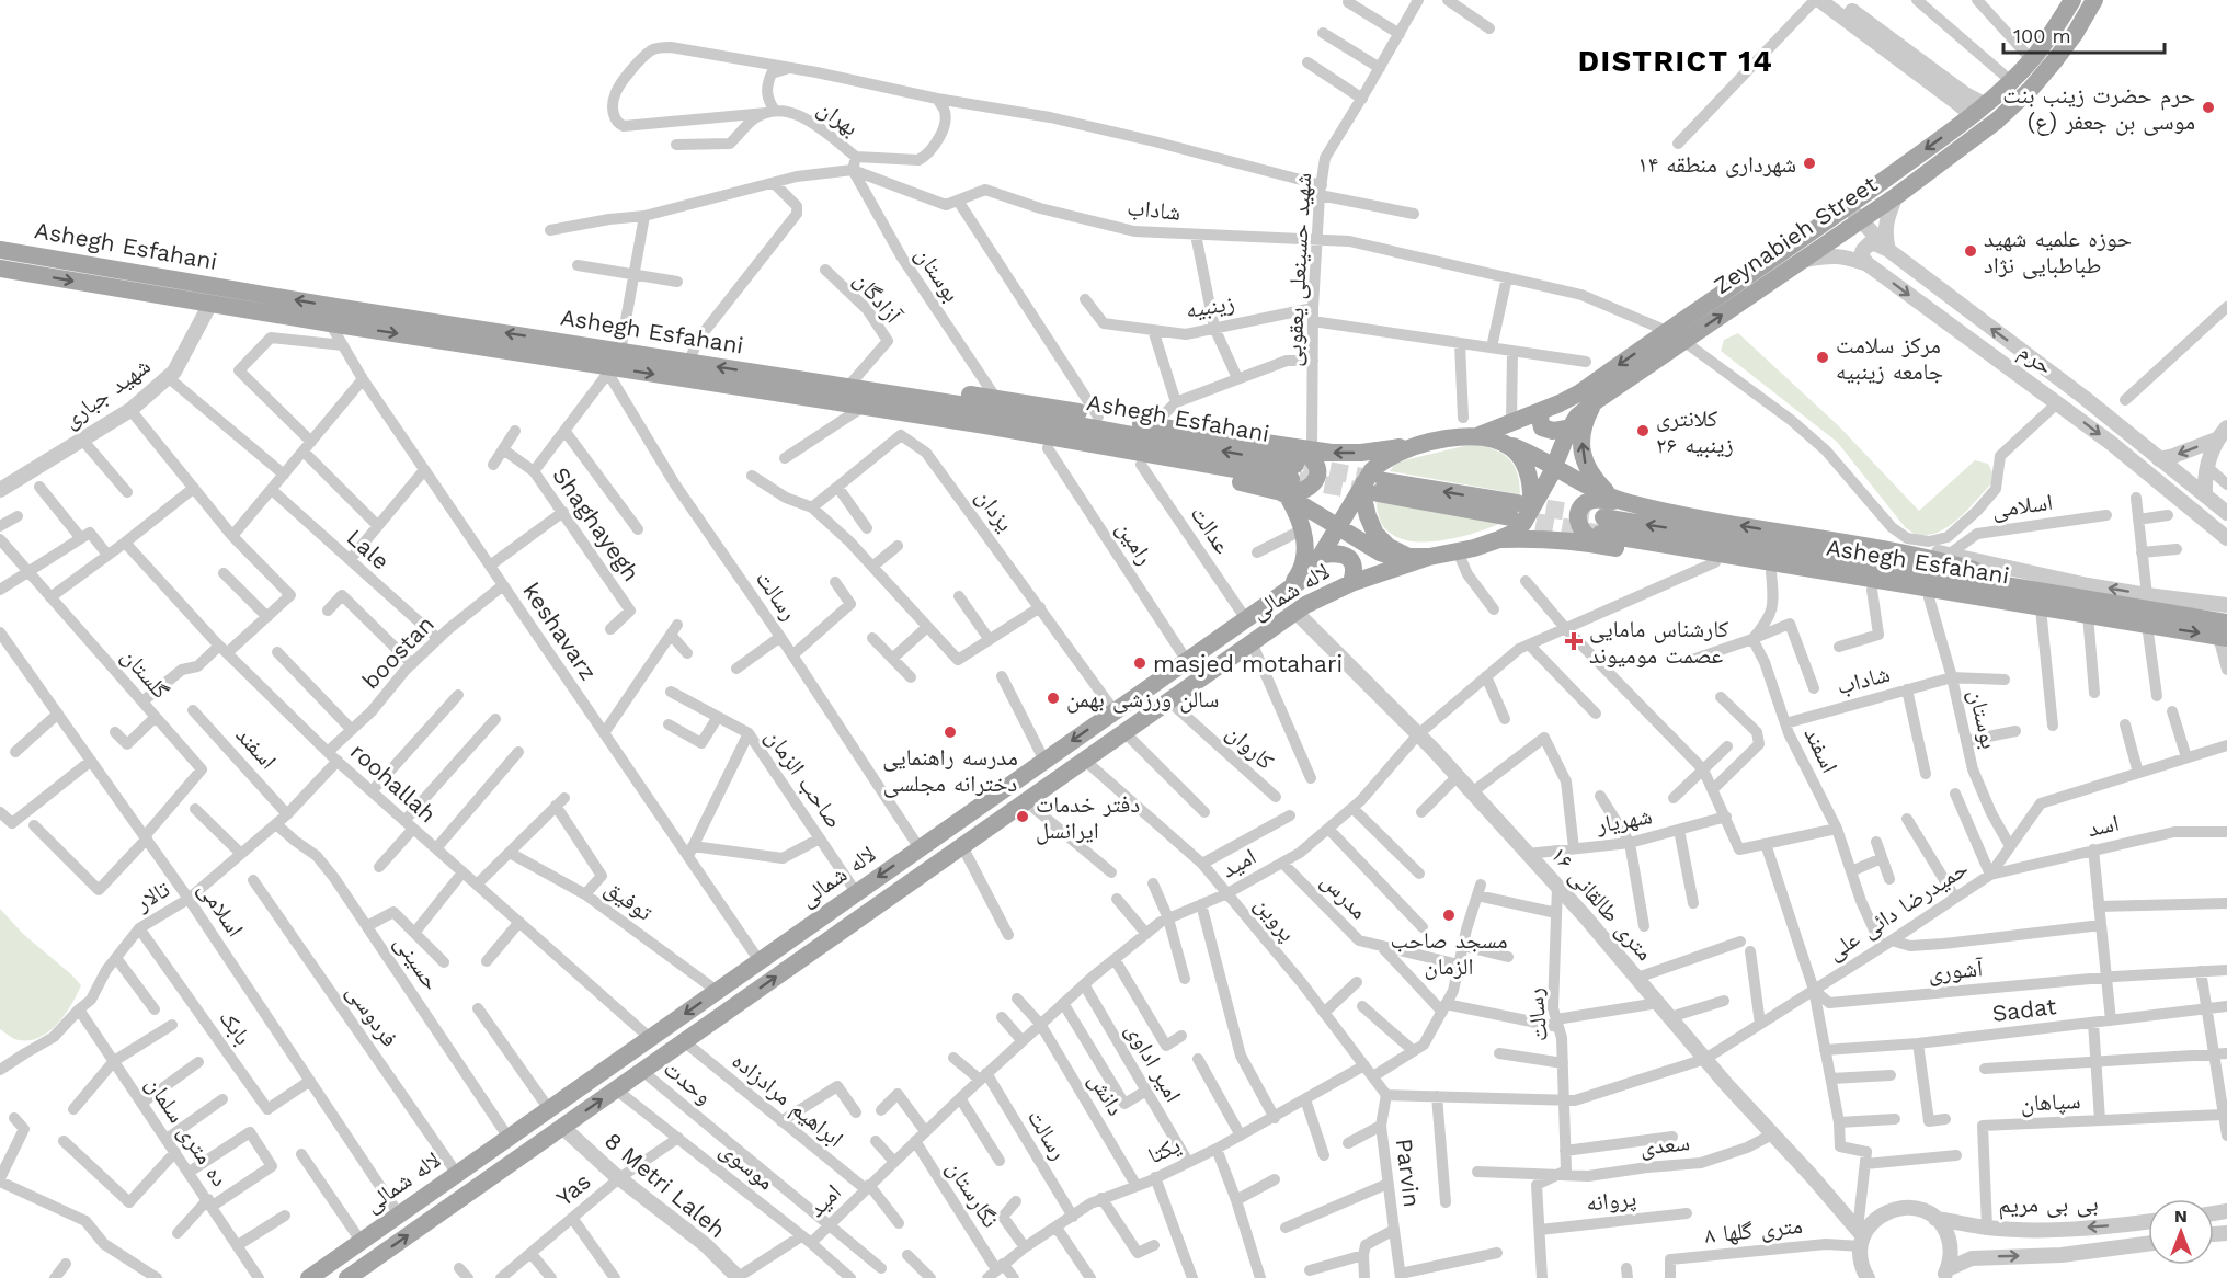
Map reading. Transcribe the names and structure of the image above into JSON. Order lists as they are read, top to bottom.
{
  "streets": {
    "main road": ["Zeynabieh Street", "Ashegh Esfahani", "لاله شمالی"],
    "street": [
      "بهران",
      "شاداب",
      "شهید حسینعلی یعقوبی",
      "بوستان",
      "آزادگان",
      "زینبیه",
      "حرم",
      "شهید جباری",
      "اسلامی",
      "یزدان",
      "Shaghayegh",
      "عدالت",
      "رامین",
      "Lale",
      "رسالت",
      "keshavarz",
      "boostan",
      "گلستان",
      "کاروان",
      "اسفند",
      "صاحب الزمان",
      "roohallah",
      "شهریار",
      "اسد",
      "امید",
      "تالار",
      "مدرس",
      "توفیق",
      "۱۶ متری طالقانی",
      "حمیدرضا دائی علی",
      "پروین",
      "حسینی",
      "آشوری",
      "Sadat",
      "فردوسی",
      "بابک",
      "امیر اداوی",
      "وحدت",
      "دانش",
      "ابراهیم مرادزاده",
      "سپاهان",
      "ده متری سلمان",
      "سعدی",
      "یکتا",
      "موسوی",
      "Parvin",
      "8 Metri Laleh",
      "Yas",
      "نگارستان",
      "پروانه",
      "بی بی مریم",
      "۸ متری گلها"
    ]
  },
  "crossings": [
    ["بهران", "شاداب"],
    ["بهران", "بوستان"],
    ["شاداب", "Zeynabieh Street"],
    ["شاداب", "شهید حسینعلی یعقوبی"],
    ["شاداب", "بوستان"],
    ["شاداب", "اسفند"],
    ["Zeynabieh Street", "حرم"],
    ["Ashegh Esfahani", "شهید جباری"],
    ["Ashegh Esfahani", "رسالت"],
    ["Ashegh Esfahani", "keshavarz"],
    ["شهید حسینعلی یعقوبی", "زینبیه"],
    ["بوستان", "حمیدرضا دائی علی"],
    ["اسلامی", "لاله شمالی"],
    ["اسلامی", "گلستان"],
    ["اسلامی", "تالار"],
    ["اسلامی", "بابک"],
    ["یزدان", "لاله شمالی"],
    ["عدالت", "لاله شمالی"],
    ["رامین", "لاله شمالی"],
    ["Lale", "boostan"],
    ["لاله شمالی", "رسالت"],
    ["لاله شمالی", "keshavarz"],
    ["لاله شمالی", "کاروان"],
    ["لاله شمالی", "صاحب الزمان"],
    ["لاله شمالی", "roohallah"],
    ["لاله شمالی", "توفیق"],
    ["لاله شمالی", "۱۶ متری طالقانی"],
    ["لاله شمالی", "پروین"],
    ["لاله شمالی", "حسینی"],
    ["لاله شمالی", "فردوسی"],
    ["لاله شمالی", "وحدت"],
    ["لاله شمالی", "ابراهیم مرادزاده"],
    ["لاله شمالی", "موسوی"],
    ["لاله شمالی", "8 Metri Laleh"],
    ["رسالت", "امید"],
    ["رسالت", "۱۶ متری طالقانی"],
    ["رسالت", "حمیدرضا دائی علی"],
    ["رسالت", "سعدی"],
    ["رسالت", "یکتا"],
    ["رسالت", "پروانه"],
    ["keshavarz", "boostan"],
    ["keshavarz", "صاحب الزمان"],
    ["boostan", "roohallah"],
    ["boostan", "تالار"],
    ["اسفند", "تالار"],
    ["اسفند", "حمیدرضا دائی علی"],
    ["roohallah", "تالار"],
    ["شهریار", "۱۶ متری طالقانی"],
    ["اسد", "حمیدرضا دائی علی"],
    ["امید", "مدرس"],
    ["امید", "۱۶ متری طالقانی"],
    ["امید", "پروین"],
    ["امید", "امیر اداوی"],
    ["امید", "وحدت"],
    ["امید", "دانش"],
    ["امید", "ابراهیم مرادزاده"],
    ["امید", "موسوی"],
    ["امید", "8 Metri Laleh"],
    ["امید", "نگارستان"],
    ["تالار", "حسینی"],
    ["تالار", "بابک"],
    ["تالار", "ده متری سلمان"],
    ["۱۶ متری طالقانی", "حمیدرضا دائی علی"],
    ["۱۶ متری طالقانی", "سعدی"],
    ["۱۶ متری طالقانی", "بی بی مریم"],
    ["۱۶ متری طالقانی", "۸ متری گلها"],
    ["حمیدرضا دائی علی", "آشوری"],
    ["پروین", "یکتا"],
    ["پروین", "Parvin"],
    ["امیر اداوی", "یکتا"],
    ["دانش", "یکتا"],
    ["سپاهان", "بی بی مریم"],
    ["یکتا", "نگارستان"],
    ["موسوی", "Yas"],
    ["8 Metri Laleh", "Yas"],
    ["بی بی مریم", "۸ متری گلها"]
  ],
  "districts": ["DISTRICT 14"],
  "places": {
    "other": [
      "حرم حضرت زینب بنت موسی بن جعفر (ع)",
      "شهرداری منطقه ۱۴",
      "حوزه علمیه شهید طباطبایی نژاد",
      "مرکز سلامت جامعه زینبیه",
      "کلانتری ۲۶ زینبیه",
      "masjed motahari",
      "سالن ورزشی بهمن",
      "مدرسه راهنمایی دخترانه مجلسی",
      "دفتر خدمات ایرانسل",
      "مسجد صاحب الزمان"
    ],
    "health": ["کارشناس مامایی عصمت مومیوند"]
  },
  "scale_bar": "100 m",
  "north": "top"
}
